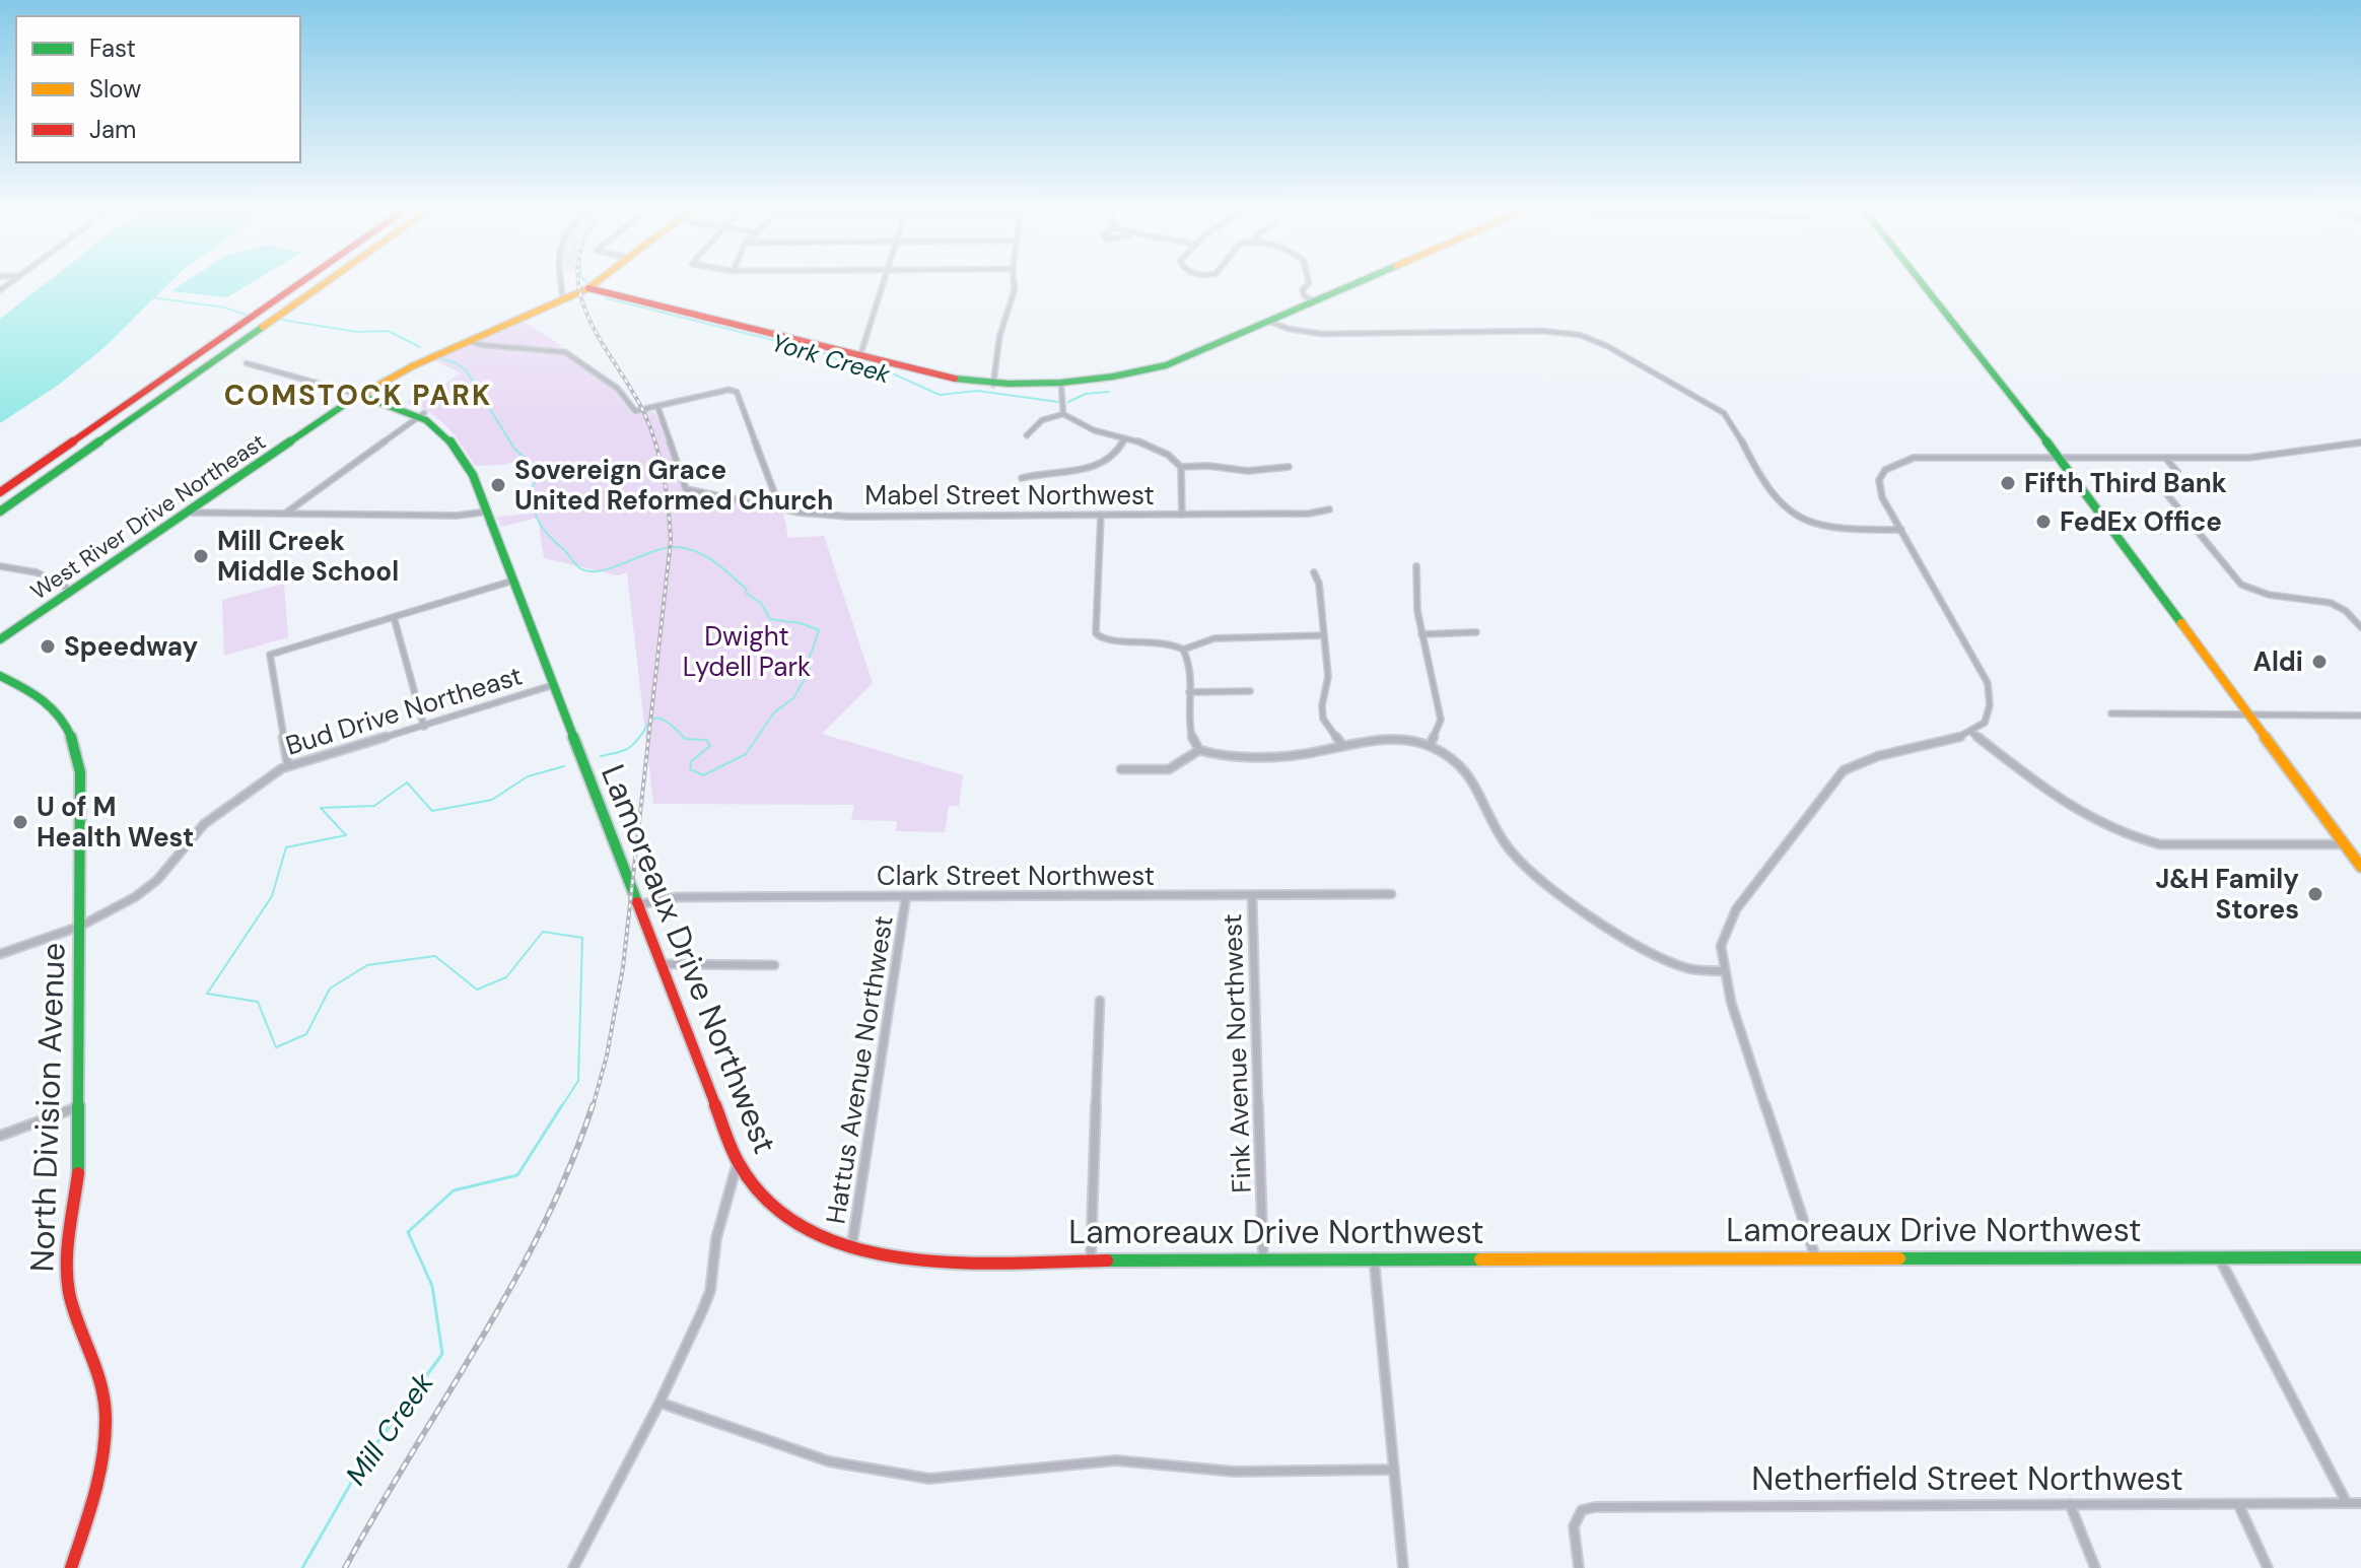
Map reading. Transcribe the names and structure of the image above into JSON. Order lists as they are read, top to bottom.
{
  "streets": {
    "main road": ["West River Drive Northeast", "Lamoreaux Drive Northwest", "North Division Avenue"],
    "street": [
      "Mabel Street Northwest",
      "Bud Drive Northeast",
      "Clark Street Northwest",
      "Fink Avenue Northwest",
      "Hattus Avenue Northwest",
      "Netherfield Street Northwest"
    ]
  },
  "crossings": [
    ["Bud Drive Northeast", "Lamoreaux Drive Northwest"],
    ["Bud Drive Northeast", "North Division Avenue"],
    ["Clark Street Northwest", "Lamoreaux Drive Northwest"],
    ["Clark Street Northwest", "Fink Avenue Northwest"],
    ["Clark Street Northwest", "Hattus Avenue Northwest"],
    ["Lamoreaux Drive Northwest", "Fink Avenue Northwest"],
    ["Lamoreaux Drive Northwest", "Hattus Avenue Northwest"]
  ],
  "districts": ["COMSTOCK PARK"],
  "water": ["York Creek", "Mill Creek"],
  "parks": ["Dwight Lydell Park"],
  "places": [
    "Fifth Third Bank",
    "Sovereign Grace United Reformed Church",
    "FedEx Office",
    "Mill Creek Middle School",
    "Speedway",
    "Aldi",
    "U of M Health West",
    "J&H Family Stores"
  ],
  "legend": ["Fast", "Slow", "Jam"]
}
